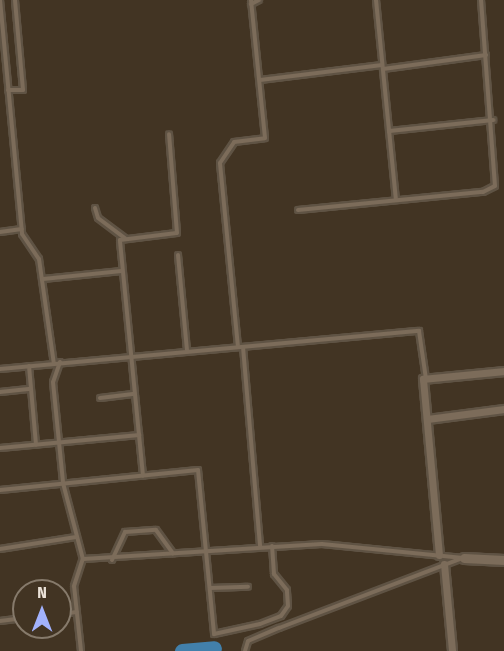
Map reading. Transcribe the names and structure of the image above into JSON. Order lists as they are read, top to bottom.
{
  "north": "top"
}
